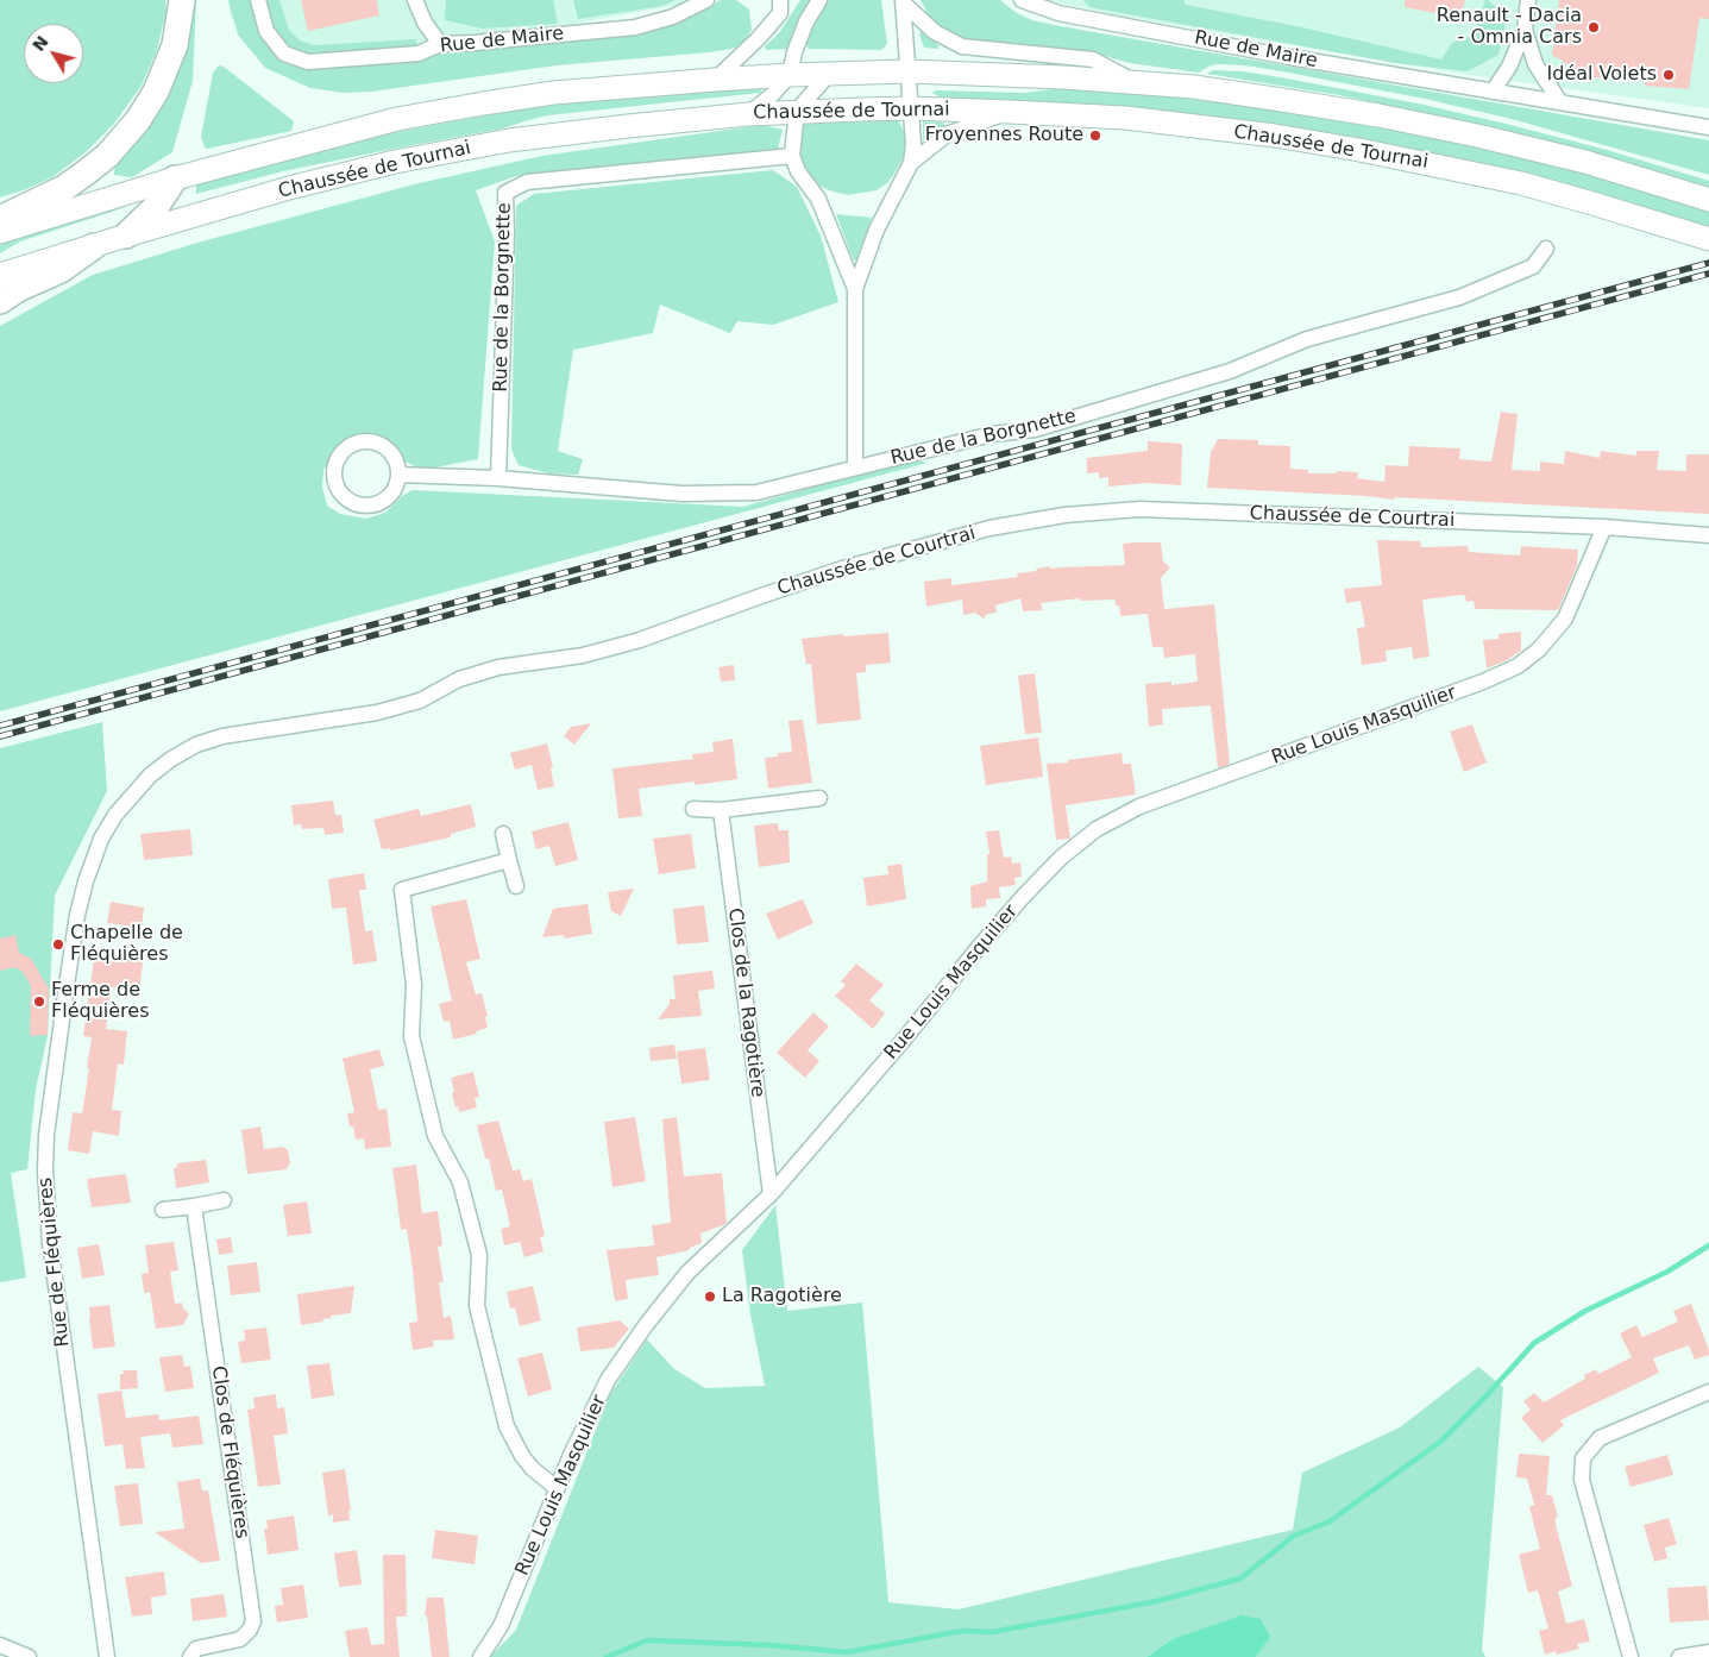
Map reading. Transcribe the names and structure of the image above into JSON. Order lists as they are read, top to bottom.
{
  "streets": {
    "main road": ["Chaussée de Tournai"],
    "street": [
      "Rue de Maire",
      "Rue de la Borgnette",
      "Chaussée de Courtrai",
      "Rue Louis Masquilier",
      "Clos de la Ragotière",
      "Rue de Fléquières",
      "Clos de Fléquières"
    ]
  },
  "crossings": [
    ["Chaussée de Courtrai", "Rue Louis Masquilier"],
    ["Chaussée de Courtrai", "Rue de Fléquières"],
    ["Rue Louis Masquilier", "Clos de la Ragotière"]
  ],
  "places": [
    "Renault - Dacia - Omnia Cars",
    "Idéal Volets",
    "Froyennes Route",
    "Chapelle de Fléquières",
    "Ferme de Fléquières",
    "La Ragotière"
  ],
  "north": "top left"
}
